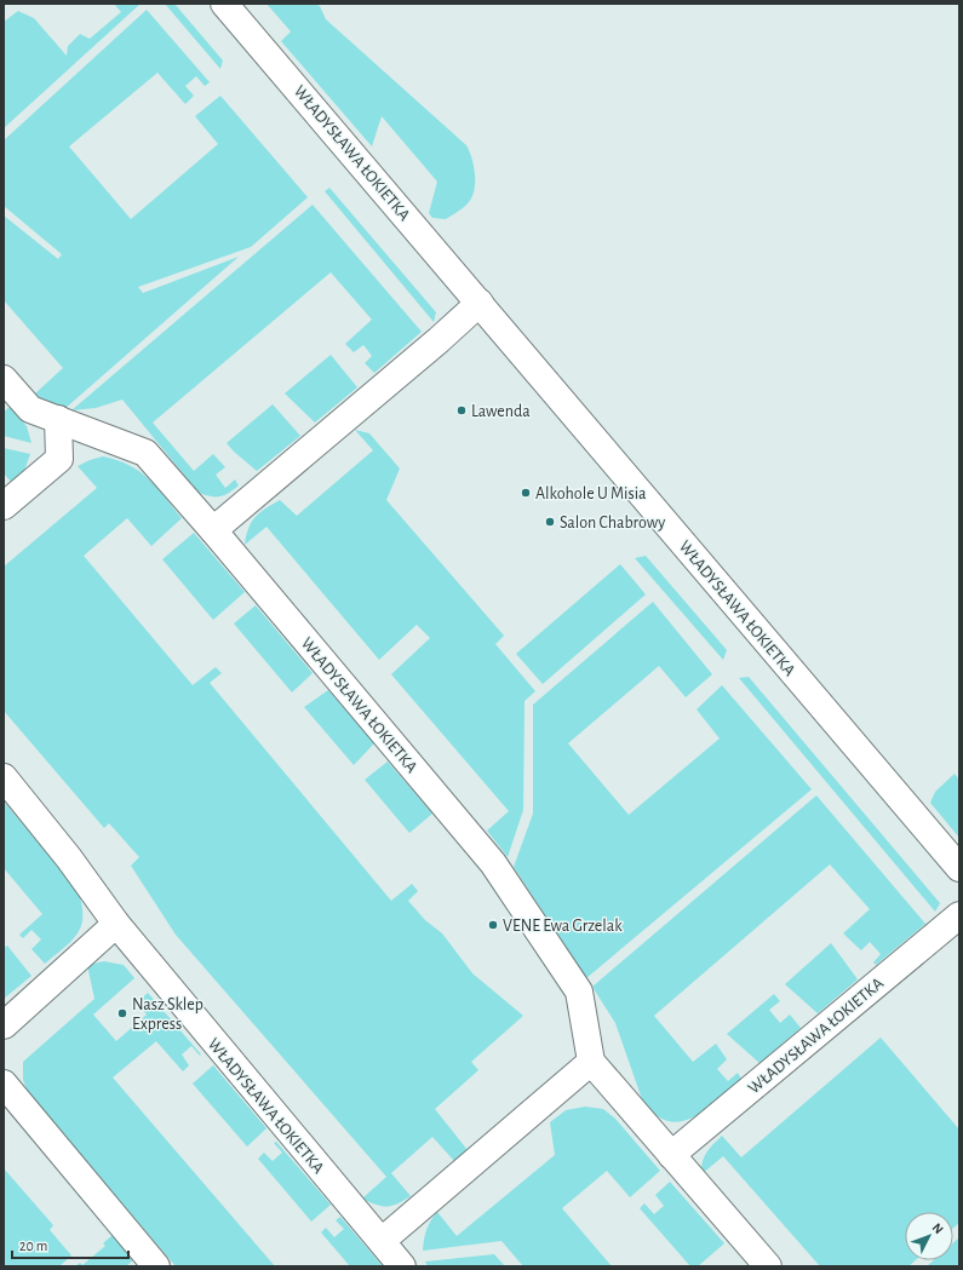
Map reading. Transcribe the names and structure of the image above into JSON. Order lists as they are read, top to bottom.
{
  "streets": {
    "street": ["WŁADYSŁAWA ŁOKIETKA"]
  },
  "places": [
    "Lawenda",
    "Alkohole U Misia",
    "Salon Chabrowy",
    "VENE Ewa Grzelak",
    "Nasz Sklep Express"
  ],
  "scale_bar": "20 m",
  "north": "top right"
}
